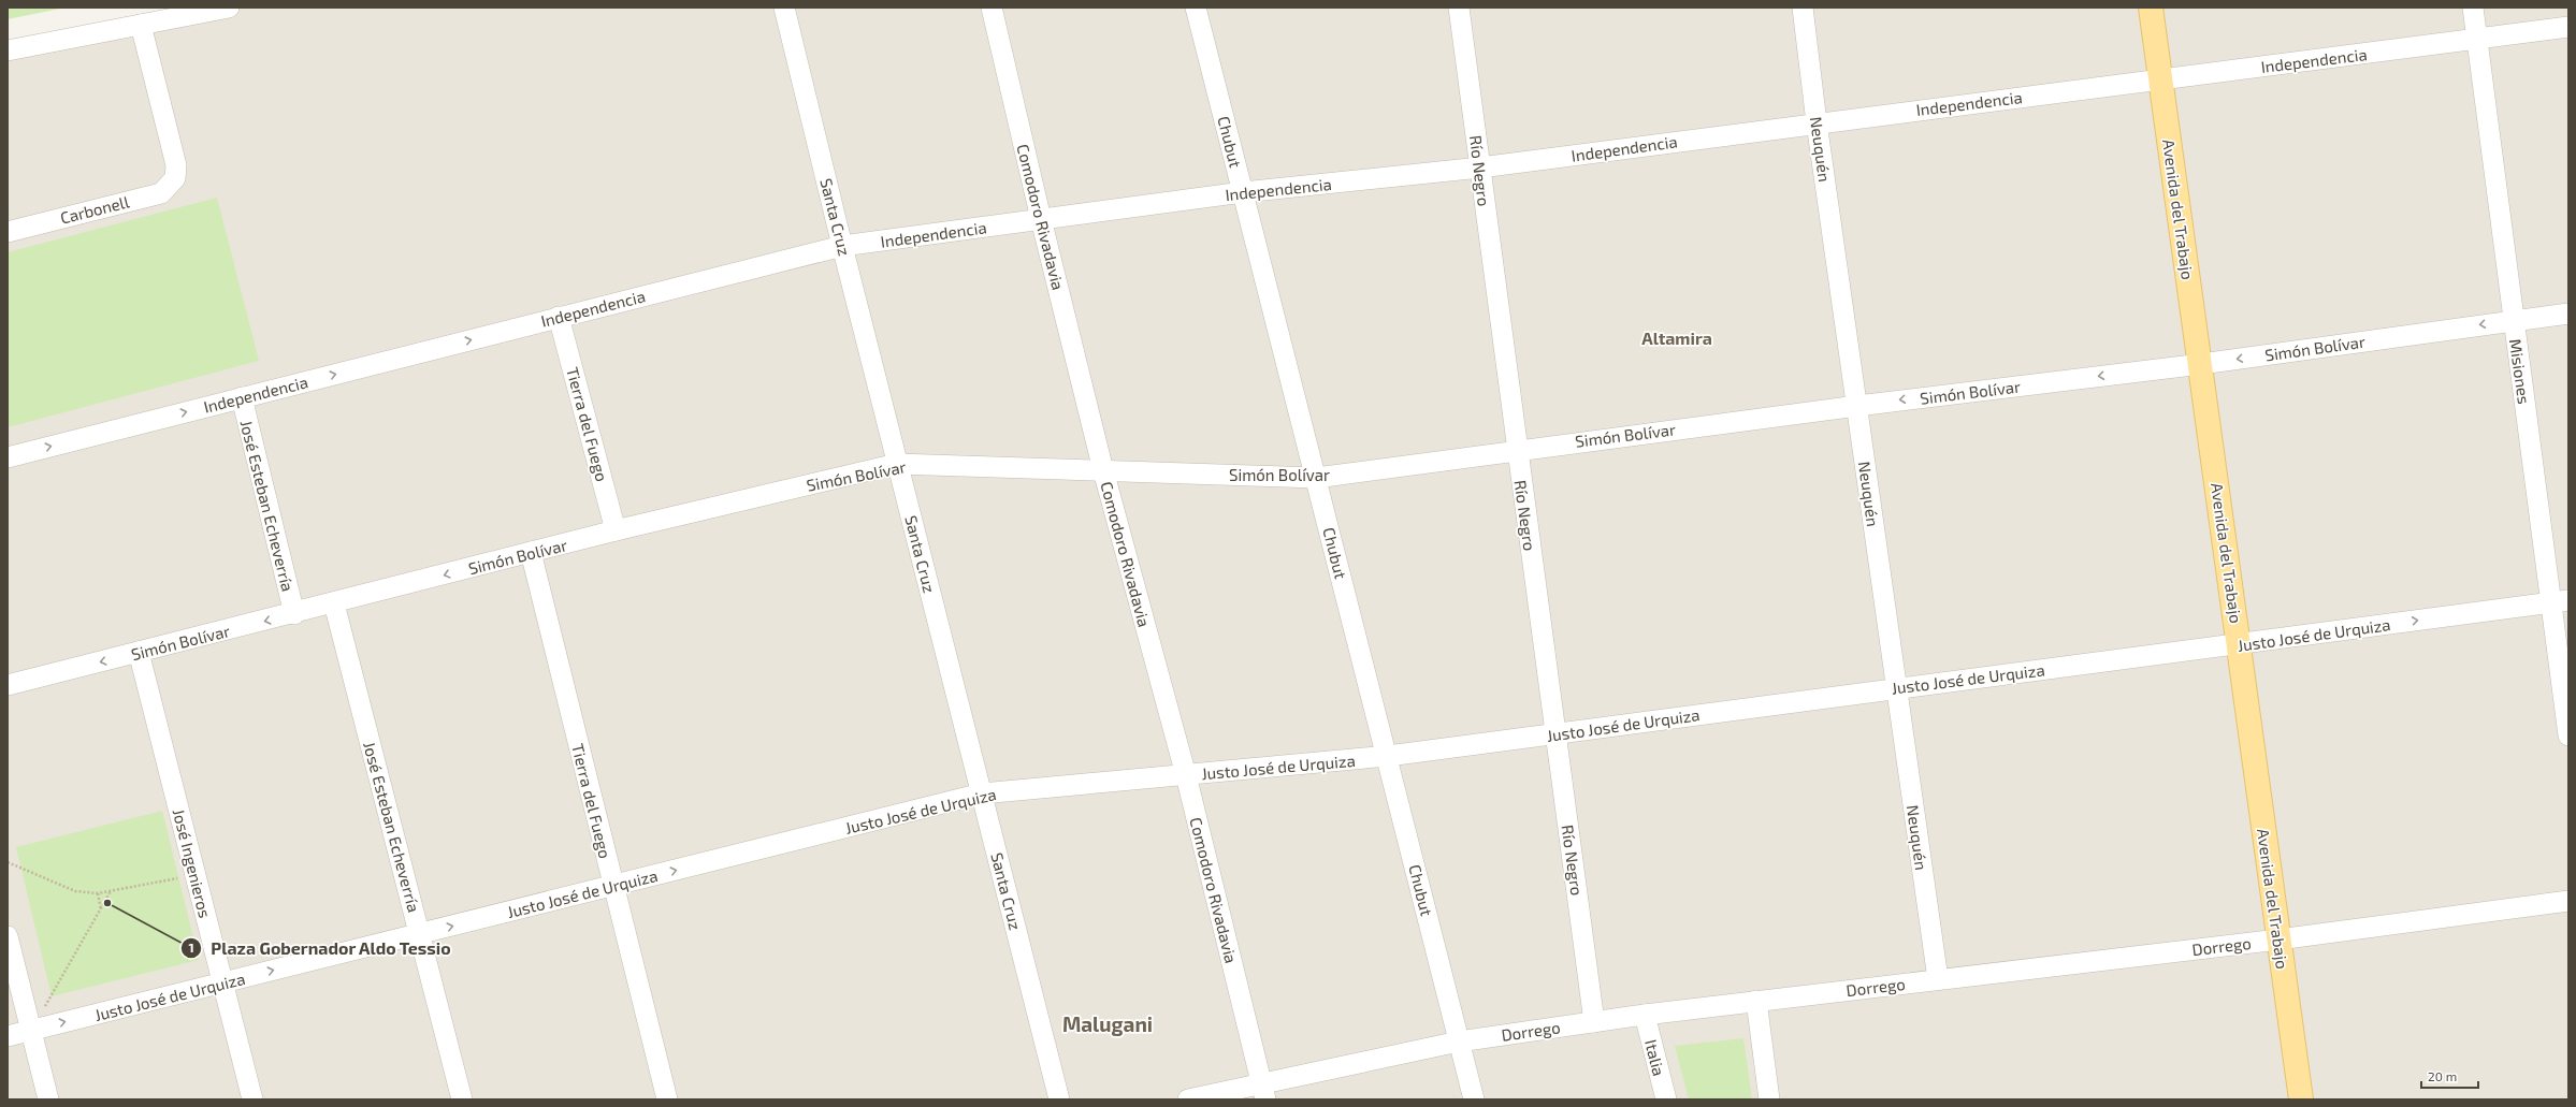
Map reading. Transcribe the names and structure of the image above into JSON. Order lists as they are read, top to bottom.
{
  "streets": {
    "main road": ["Avenida del Trabajo"],
    "street": [
      "Independencia",
      "Chubut",
      "Neuquén",
      "Río Negro",
      "Carbonell",
      "Santa Cruz",
      "Comodoro Rivadavia",
      "Simón Bolívar",
      "Misiones",
      "Tierra del Fuego",
      "José Esteban Echeverría",
      "Justo José de Urquiza",
      "José Ingenieros",
      "Dorrego",
      "Italia"
    ]
  },
  "crossings": [
    ["Independencia", "Chubut"],
    ["Independencia", "Neuquén"],
    ["Independencia", "Río Negro"],
    ["Independencia", "Avenida del Trabajo"],
    ["Independencia", "Santa Cruz"],
    ["Independencia", "Comodoro Rivadavia"],
    ["Independencia", "Misiones"],
    ["Independencia", "Tierra del Fuego"],
    ["Independencia", "José Esteban Echeverría"],
    ["Chubut", "Simón Bolívar"],
    ["Chubut", "Justo José de Urquiza"],
    ["Chubut", "Dorrego"],
    ["Neuquén", "Simón Bolívar"],
    ["Neuquén", "Justo José de Urquiza"],
    ["Neuquén", "Dorrego"],
    ["Río Negro", "Simón Bolívar"],
    ["Río Negro", "Justo José de Urquiza"],
    ["Río Negro", "Dorrego"],
    ["Avenida del Trabajo", "Simón Bolívar"],
    ["Avenida del Trabajo", "Justo José de Urquiza"],
    ["Avenida del Trabajo", "Dorrego"],
    ["Santa Cruz", "Simón Bolívar"],
    ["Santa Cruz", "Justo José de Urquiza"],
    ["Comodoro Rivadavia", "Simón Bolívar"],
    ["Comodoro Rivadavia", "Justo José de Urquiza"],
    ["Comodoro Rivadavia", "Dorrego"],
    ["Simón Bolívar", "Misiones"],
    ["Simón Bolívar", "Tierra del Fuego"],
    ["Simón Bolívar", "José Esteban Echeverría"],
    ["Simón Bolívar", "José Ingenieros"],
    ["Misiones", "Justo José de Urquiza"],
    ["Tierra del Fuego", "Justo José de Urquiza"],
    ["José Esteban Echeverría", "Justo José de Urquiza"],
    ["Justo José de Urquiza", "José Ingenieros"],
    ["Dorrego", "Italia"]
  ],
  "one_way": ["Simón Bolívar", "Justo José de Urquiza"],
  "districts": ["Altamira", "Malugani"],
  "places": ["Plaza Gobernador Aldo Tessio"],
  "scale_bar": "20 m"
}
